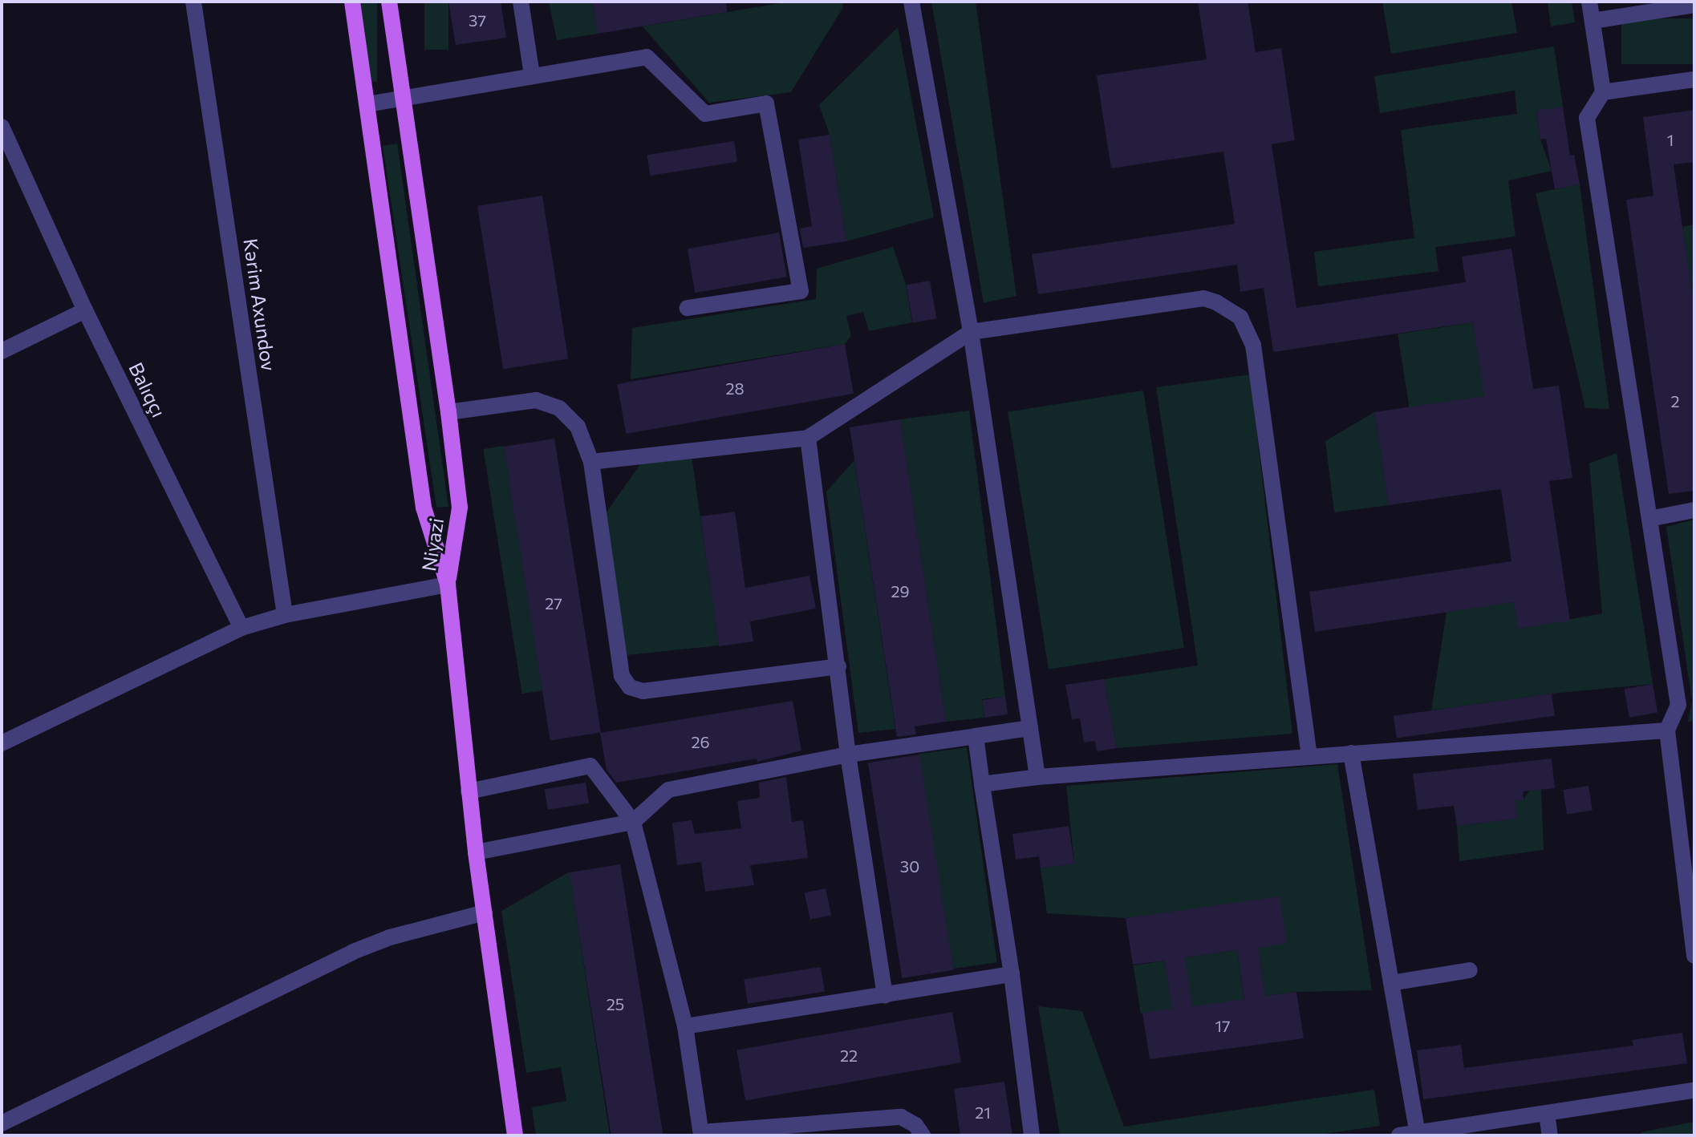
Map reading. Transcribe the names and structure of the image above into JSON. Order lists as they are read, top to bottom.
{
  "streets": {
    "main road": ["Niyazi"],
    "street": ["Kərim Axundov", "Balıqçı"]
  },
  "house_numbers": [
    "37",
    "1",
    "28",
    "2",
    "29",
    "27",
    "26",
    "30",
    "25",
    "17",
    "22",
    "21"
  ]
}
